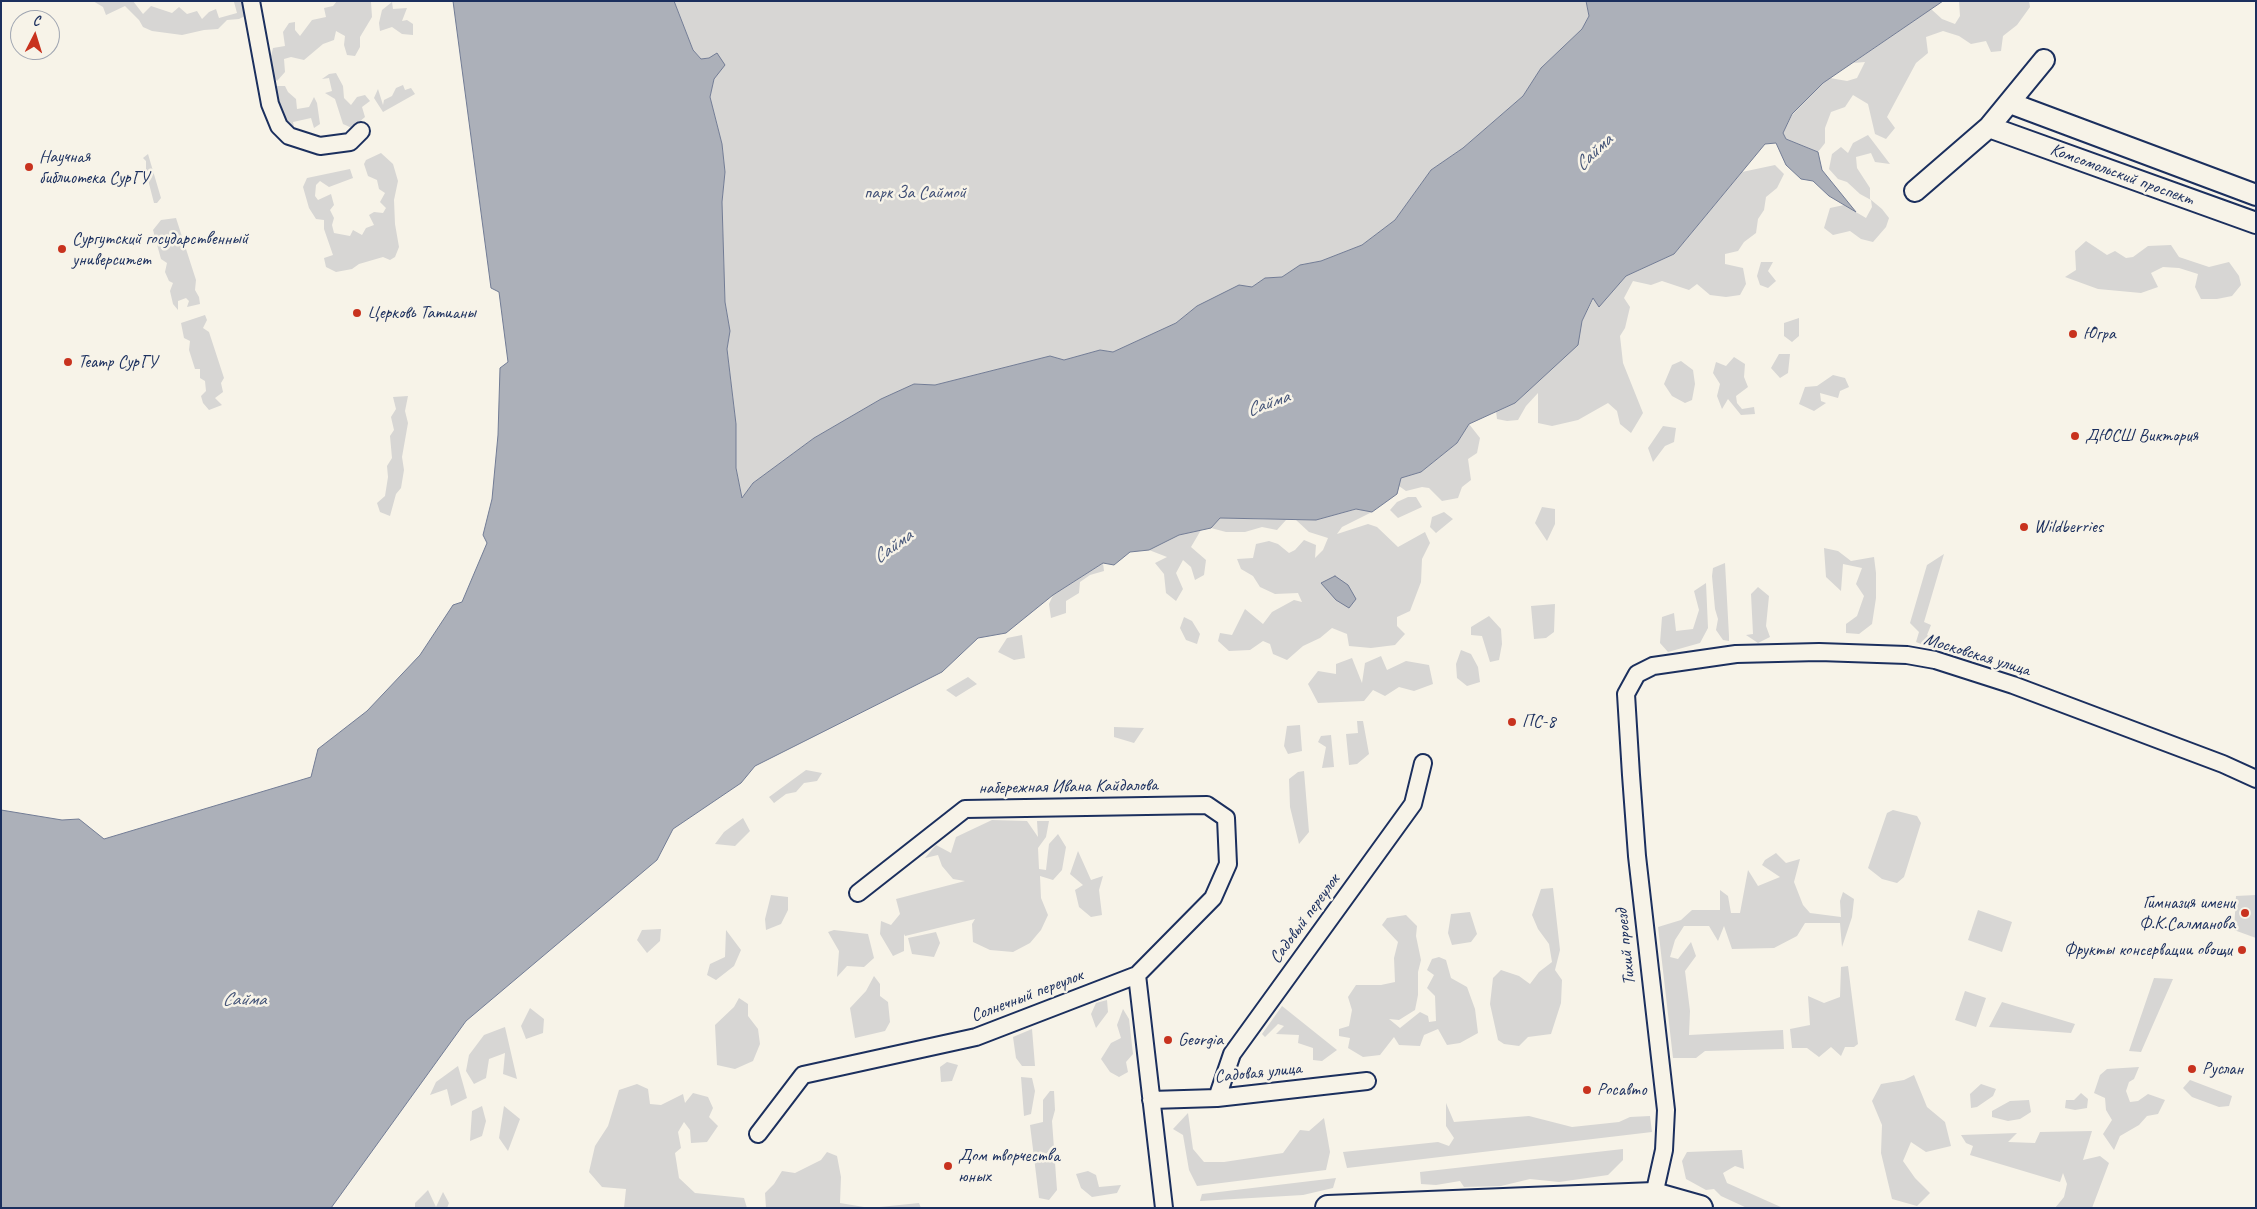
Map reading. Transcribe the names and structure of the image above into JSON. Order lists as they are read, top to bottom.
{
  "streets": {
    "street": [
      "Комсомольский проспект",
      "Московская улица",
      "набережная Ивана Кайдалова",
      "Садовый переулок",
      "Тихий проезд",
      "Солнечный переулок",
      "Садовая улица"
    ]
  },
  "crossings": [
    ["Московская улица", "Тихий проезд"],
    ["набережная Ивана Кайдалова", "Солнечный переулок"],
    ["Садовый переулок", "Садовая улица"]
  ],
  "water": ["Сайма"],
  "parks": ["парк За Саймой"],
  "places": [
    "Научная библиотека СурГУ",
    "Сургутский государственный университет",
    "Церковь Татианы",
    "Югра",
    "Театр СурГУ",
    "ДЮСШ Виктория",
    "Wildberries",
    "ПС-8",
    "Гимназия имени Ф.К.Салманова",
    "Фрукты консервации овощи",
    "Georgia",
    "Руслан",
    "Росавто",
    "Дом творчества юных"
  ],
  "north": "top"
}
